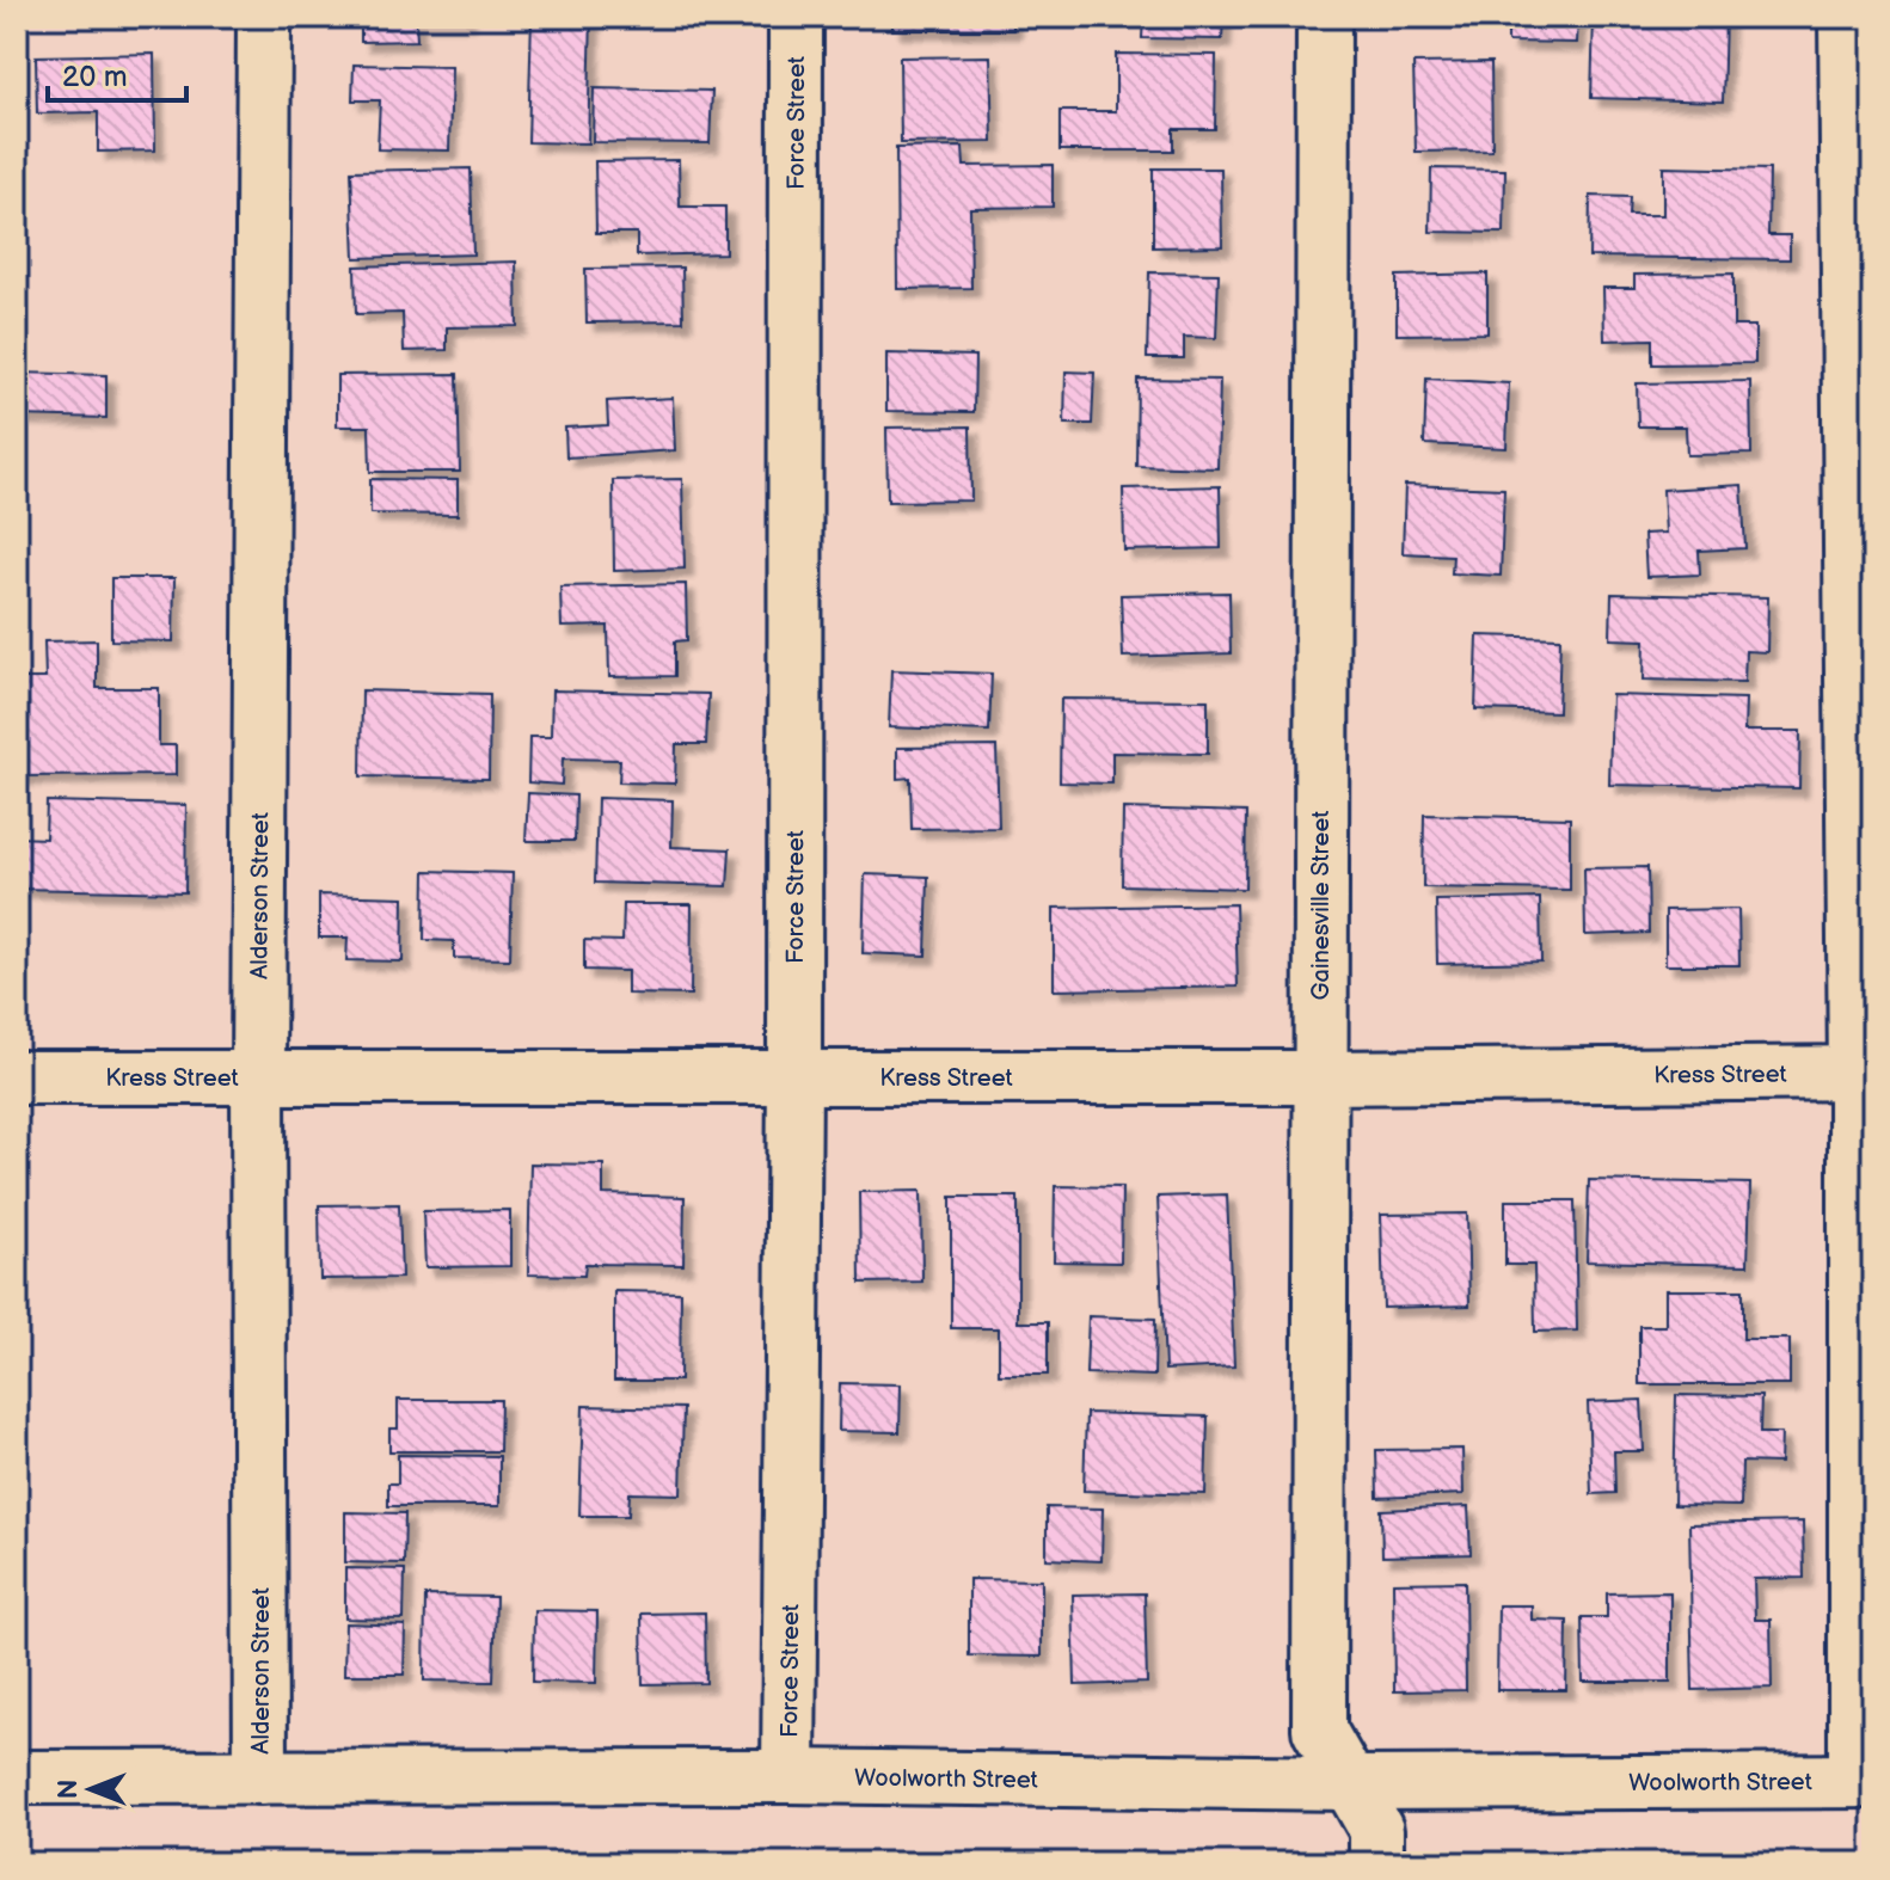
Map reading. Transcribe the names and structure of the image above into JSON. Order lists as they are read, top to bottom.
{
  "streets": {
    "street": [
      "Force Street",
      "Alderson Street",
      "Gainesville Street",
      "Kress Street",
      "Woolworth Street"
    ]
  },
  "crossings": [
    ["Force Street", "Kress Street"],
    ["Force Street", "Woolworth Street"],
    ["Alderson Street", "Kress Street"],
    ["Alderson Street", "Woolworth Street"],
    ["Gainesville Street", "Kress Street"],
    ["Gainesville Street", "Woolworth Street"]
  ],
  "scale_bar": "20 m",
  "north": "left"
}
